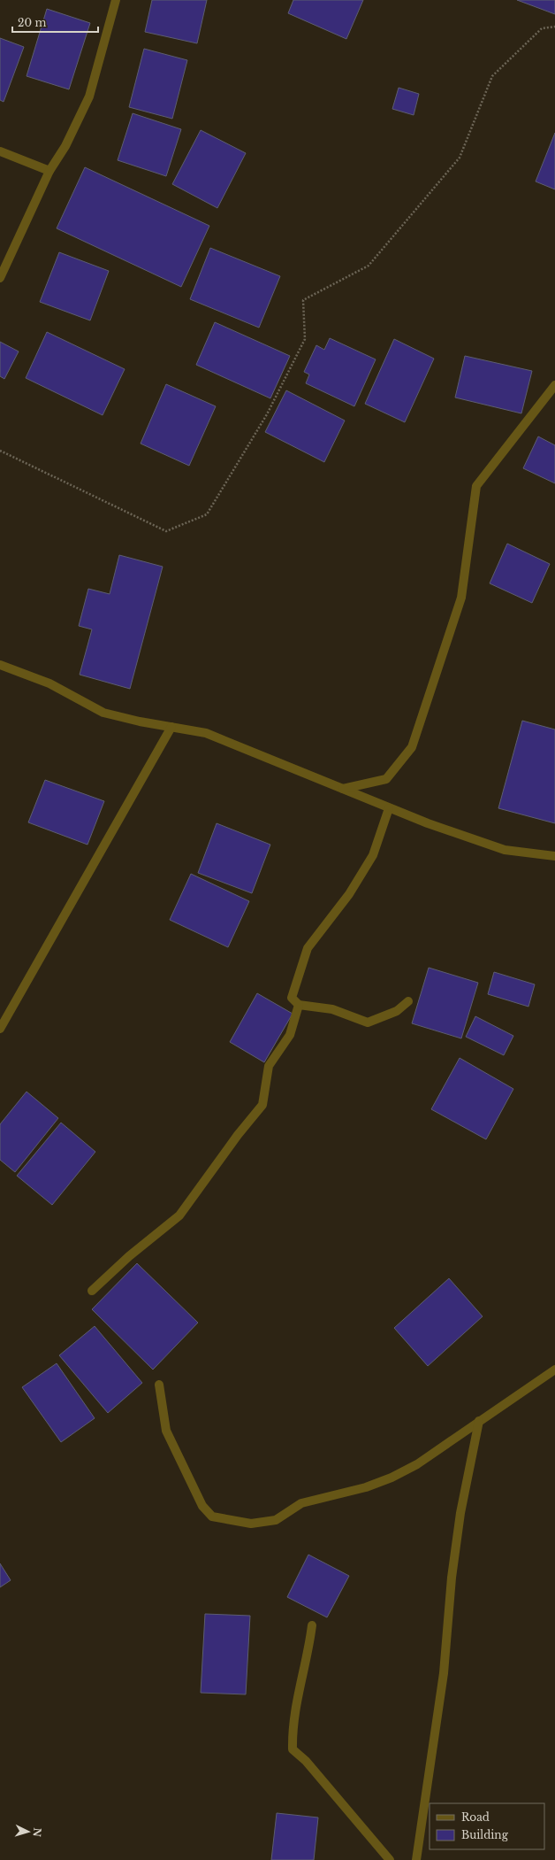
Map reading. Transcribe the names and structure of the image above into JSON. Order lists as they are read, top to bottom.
{
  "legend": ["Road", "Building"],
  "scale_bar": "20 m",
  "north": "right"
}
